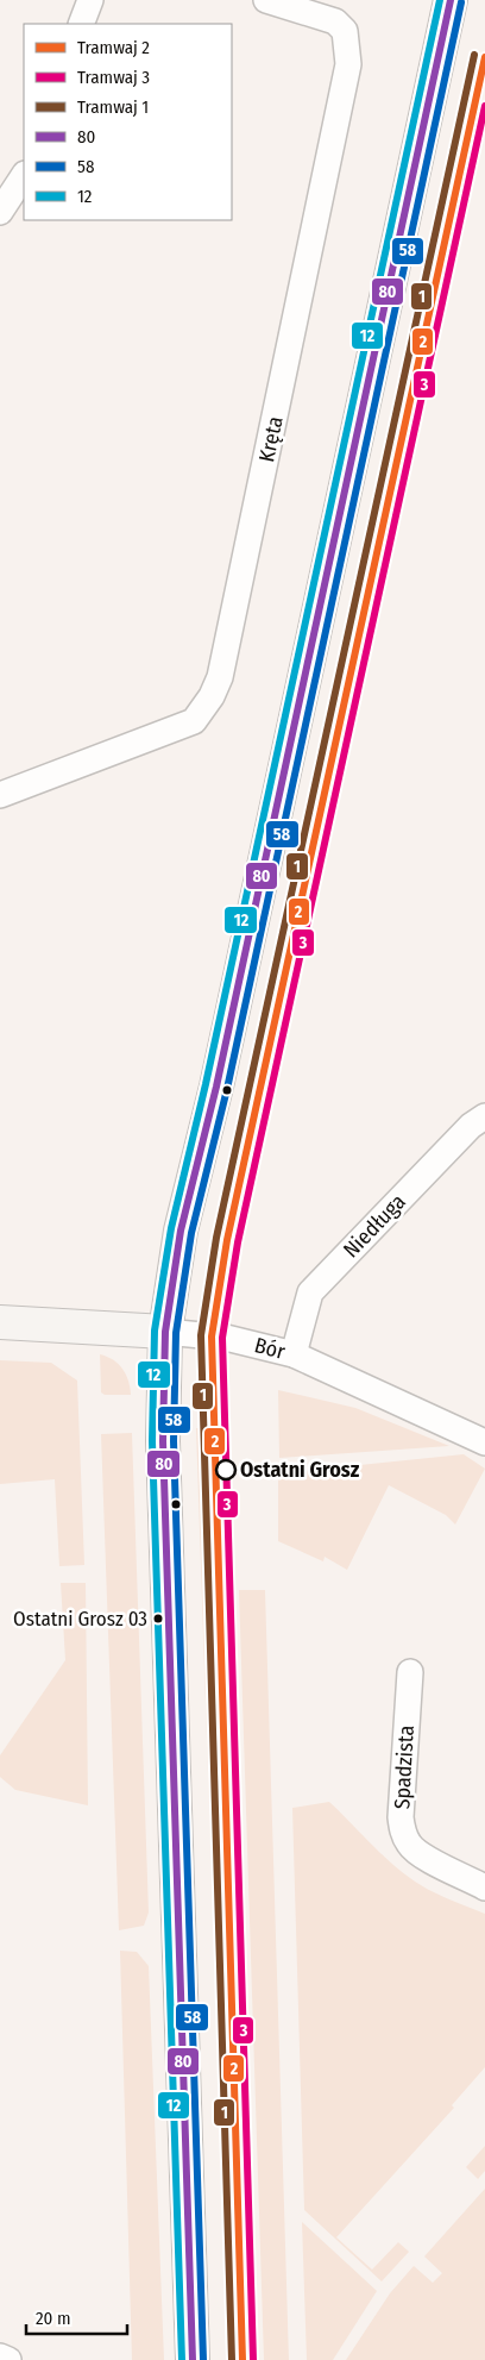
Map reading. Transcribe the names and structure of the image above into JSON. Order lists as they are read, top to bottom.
{
  "streets": {
    "street": [
      "Kręta",
      "Niedługa",
      "Bór",
      "Spadzista"
    ]
  },
  "crossings": [
    ["Niedługa", "Bór"]
  ],
  "places": ["Ostatni Grosz", "Ostatni Grosz 03"],
  "lines": [
    "transit line 80",
    "transit line 12",
    "transit line 58",
    "tram line 1",
    "tram line 2",
    "tram line 3"
  ],
  "legend": [
    "Tramwaj 2",
    "Tramwaj 3",
    "Tramwaj 1",
    "80",
    "58",
    "12"
  ],
  "scale_bar": "20 m"
}
